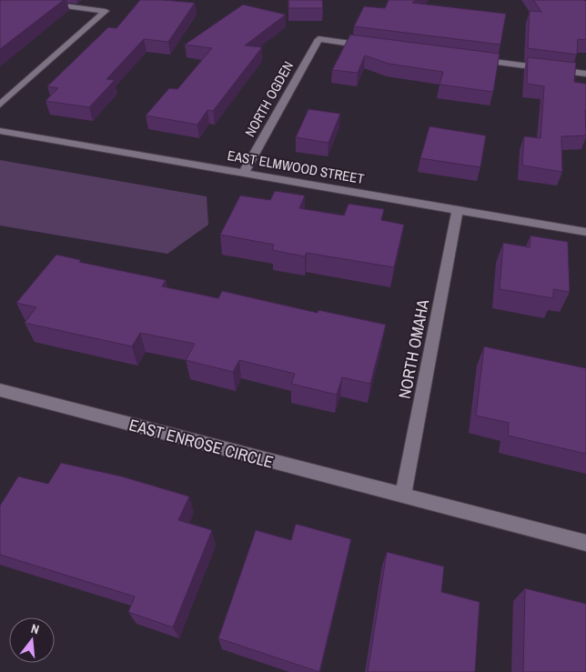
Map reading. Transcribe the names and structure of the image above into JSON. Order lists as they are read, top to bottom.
{
  "streets": {
    "street": [
      "NORTH OGDEN",
      "EAST ELMWOOD STREET",
      "NORTH OMAHA",
      "EAST ENROSE CIRCLE"
    ]
  },
  "crossings": [
    ["NORTH OGDEN", "EAST ELMWOOD STREET"],
    ["EAST ELMWOOD STREET", "NORTH OMAHA"],
    ["NORTH OMAHA", "EAST ENROSE CIRCLE"]
  ],
  "north": "top"
}
